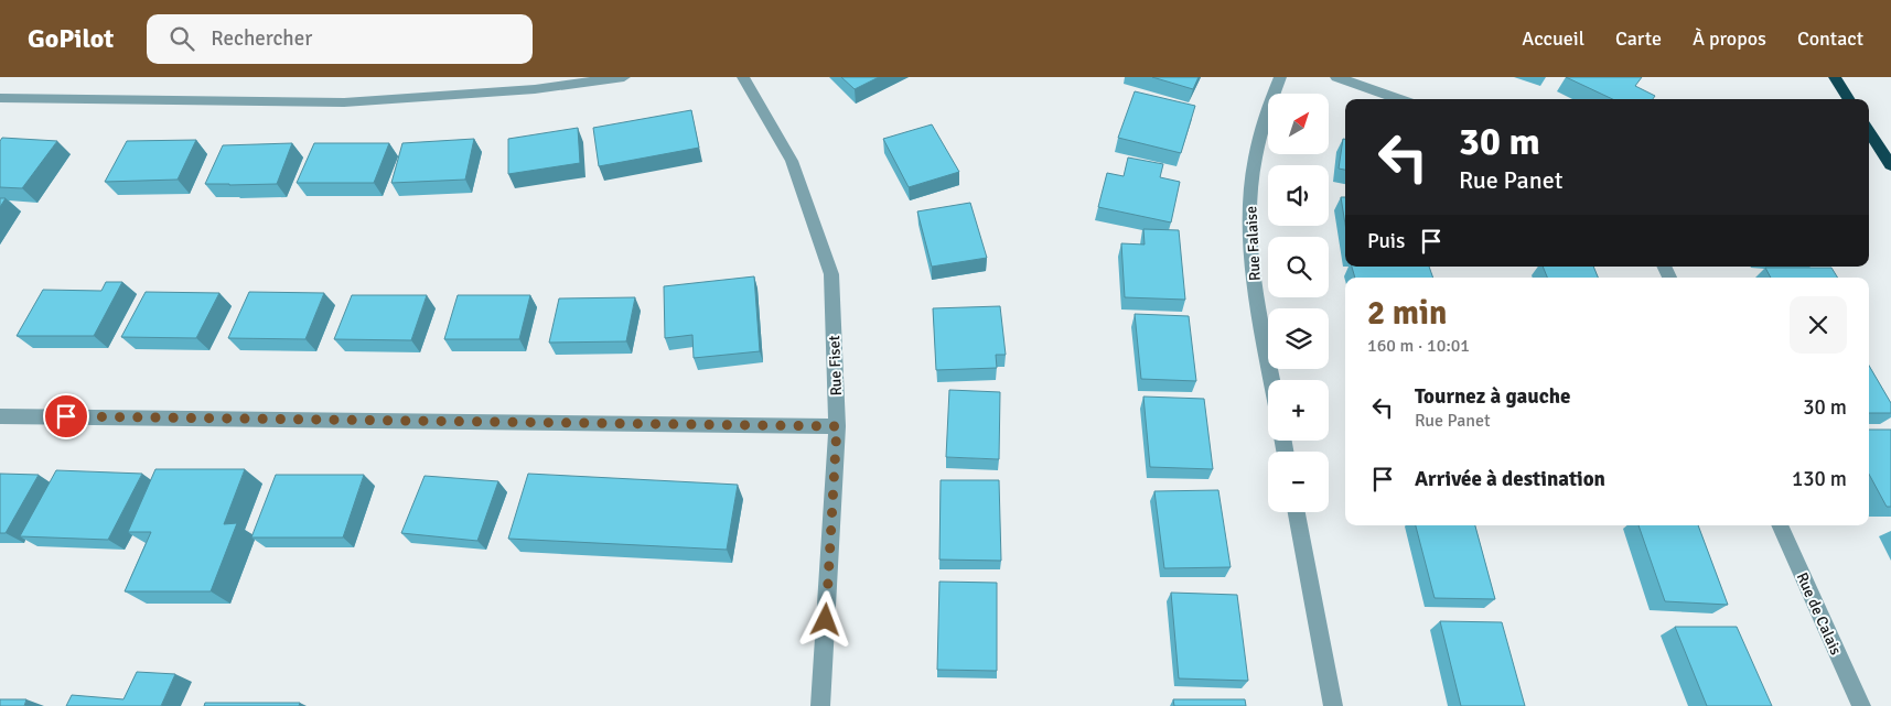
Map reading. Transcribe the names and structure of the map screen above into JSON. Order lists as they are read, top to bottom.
{
  "streets": {
    "street": ["Rue Falaise", "Rue Fiset", "Rue de Calais"]
  },
  "north": "top right",
  "page": {
    "header": "GoPilot",
    "search": "Rechercher",
    "nav": [
      "Accueil",
      "Carte",
      "À propos",
      "Contact"
    ],
    "map_buttons": ["+", "−"],
    "turn": ["30 m", "Rue Panet"],
    "then": "Puis",
    "heading": ["2 min", "160 m · 10:01"],
    "list": [
      {
        "name": "Tournez à gauche",
        "note": "Rue Panet",
        "value": "30 m"
      },
      {
        "name": "Arrivée à destination",
        "value": "130 m"
      }
    ]
  }
}
